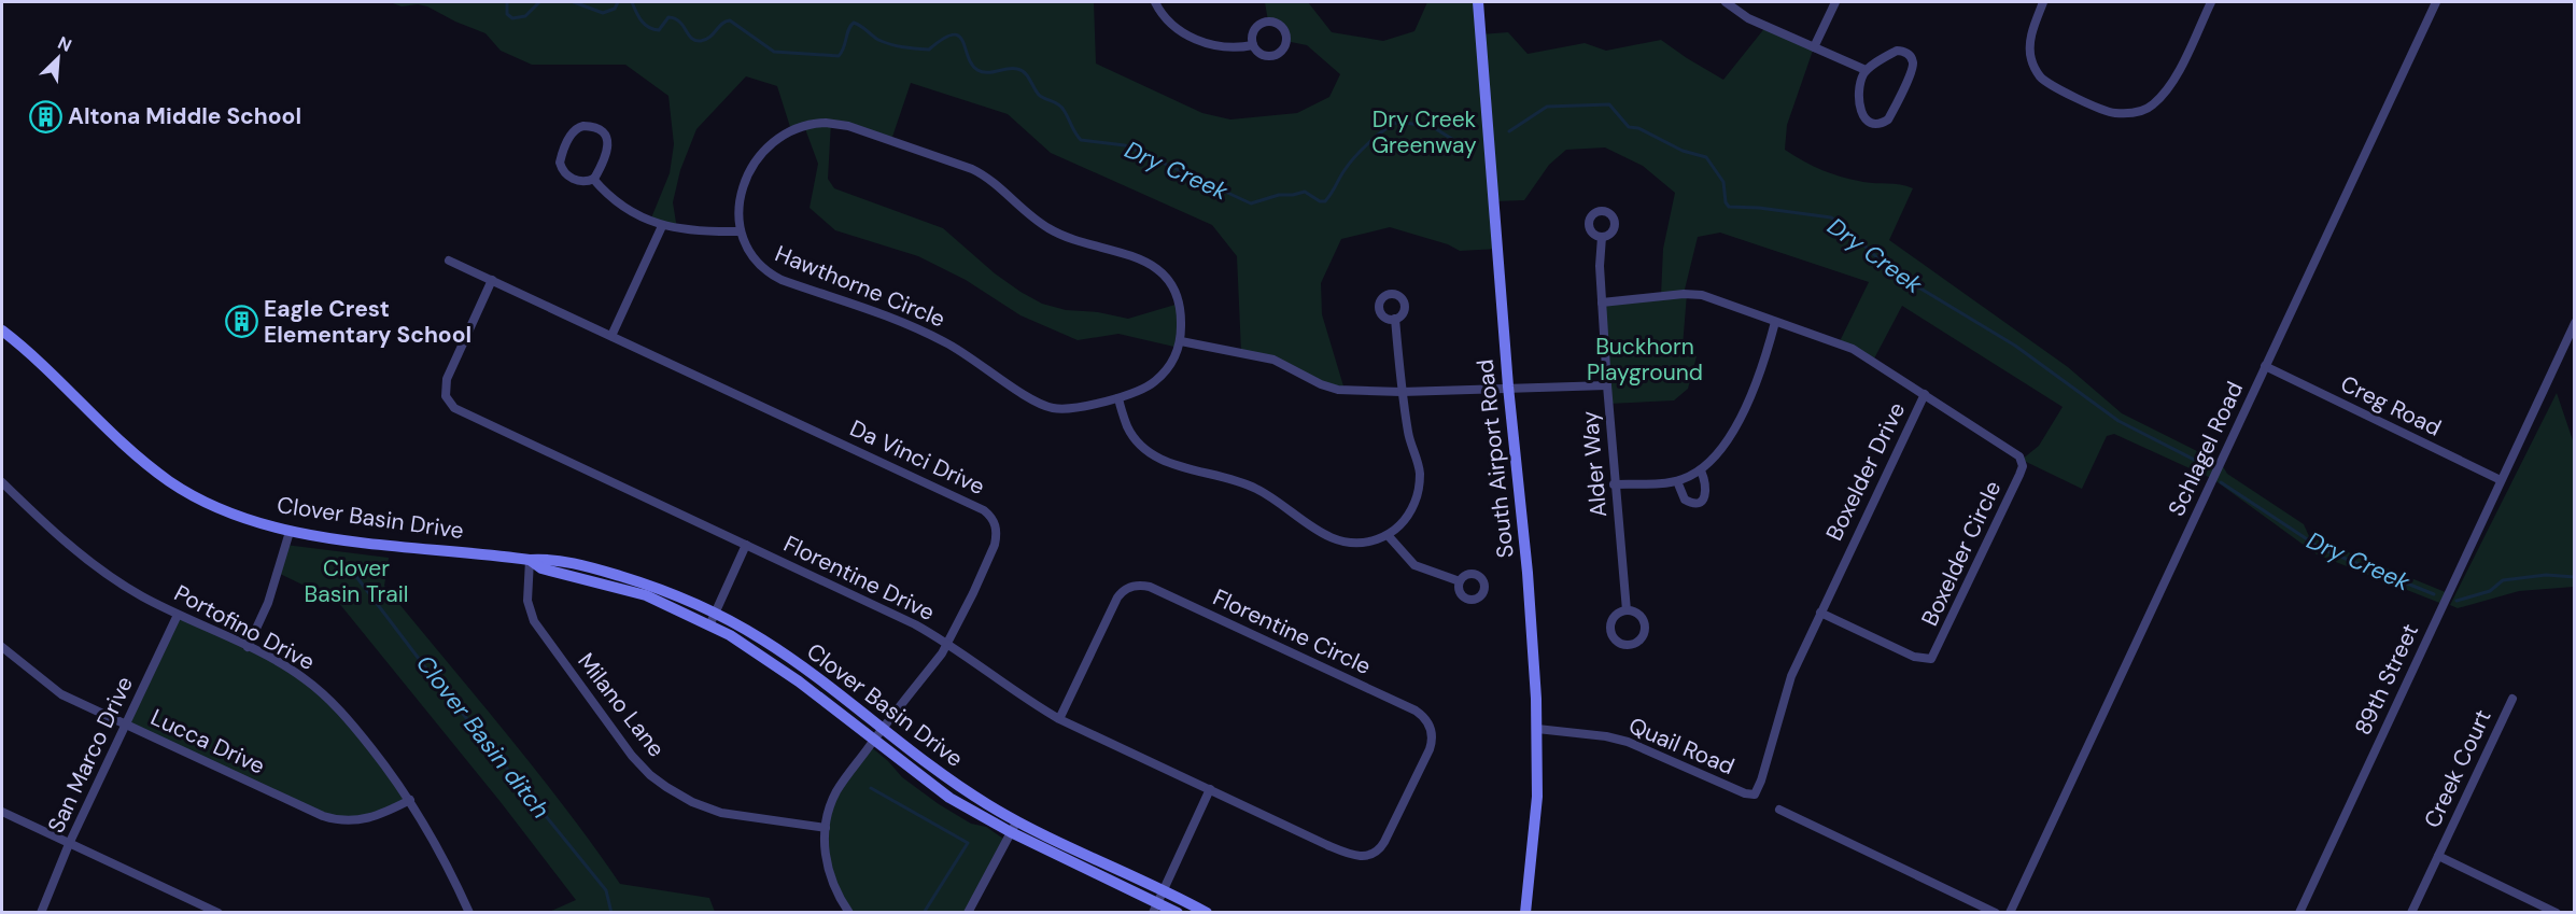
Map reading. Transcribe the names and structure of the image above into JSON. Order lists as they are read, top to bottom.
{
  "streets": {
    "street": [
      "Hawthorne Circle",
      "Creg Road",
      "Schlagel Road",
      "Da Vinci Drive",
      "South Airport Road",
      "Alder Way",
      "Boxelder Drive",
      "Clover Basin Drive",
      "Boxelder Circle",
      "Florentine Drive",
      "Portofino Drive",
      "Florentine Circle",
      "89th Street",
      "Milano Lane",
      "Lucca Drive",
      "Quail Road",
      "San Marco Drive",
      "Creek Court"
    ]
  },
  "crossings": [
    ["Creg Road", "Schlagel Road"],
    ["Creg Road", "89th Street"],
    ["Da Vinci Drive", "Clover Basin Drive"],
    ["Da Vinci Drive", "Florentine Drive"],
    ["Da Vinci Drive", "Milano Lane"],
    ["South Airport Road", "Quail Road"],
    ["Alder Way", "Boxelder Drive"],
    ["Boxelder Drive", "Boxelder Circle"],
    ["Boxelder Drive", "Quail Road"],
    ["Clover Basin Drive", "Milano Lane"],
    ["Florentine Drive", "Florentine Circle"],
    ["Portofino Drive", "Lucca Drive"],
    ["Portofino Drive", "San Marco Drive"],
    ["Lucca Drive", "San Marco Drive"]
  ],
  "water": ["Dry Creek", "Clover Basin ditch"],
  "parks": ["Dry Creek Greenway", "Buckhorn Playground", "Clover Basin Trail"],
  "places": {
    "building": ["Altona Middle School", "Eagle Crest Elementary School"]
  },
  "north": "top right"
}
